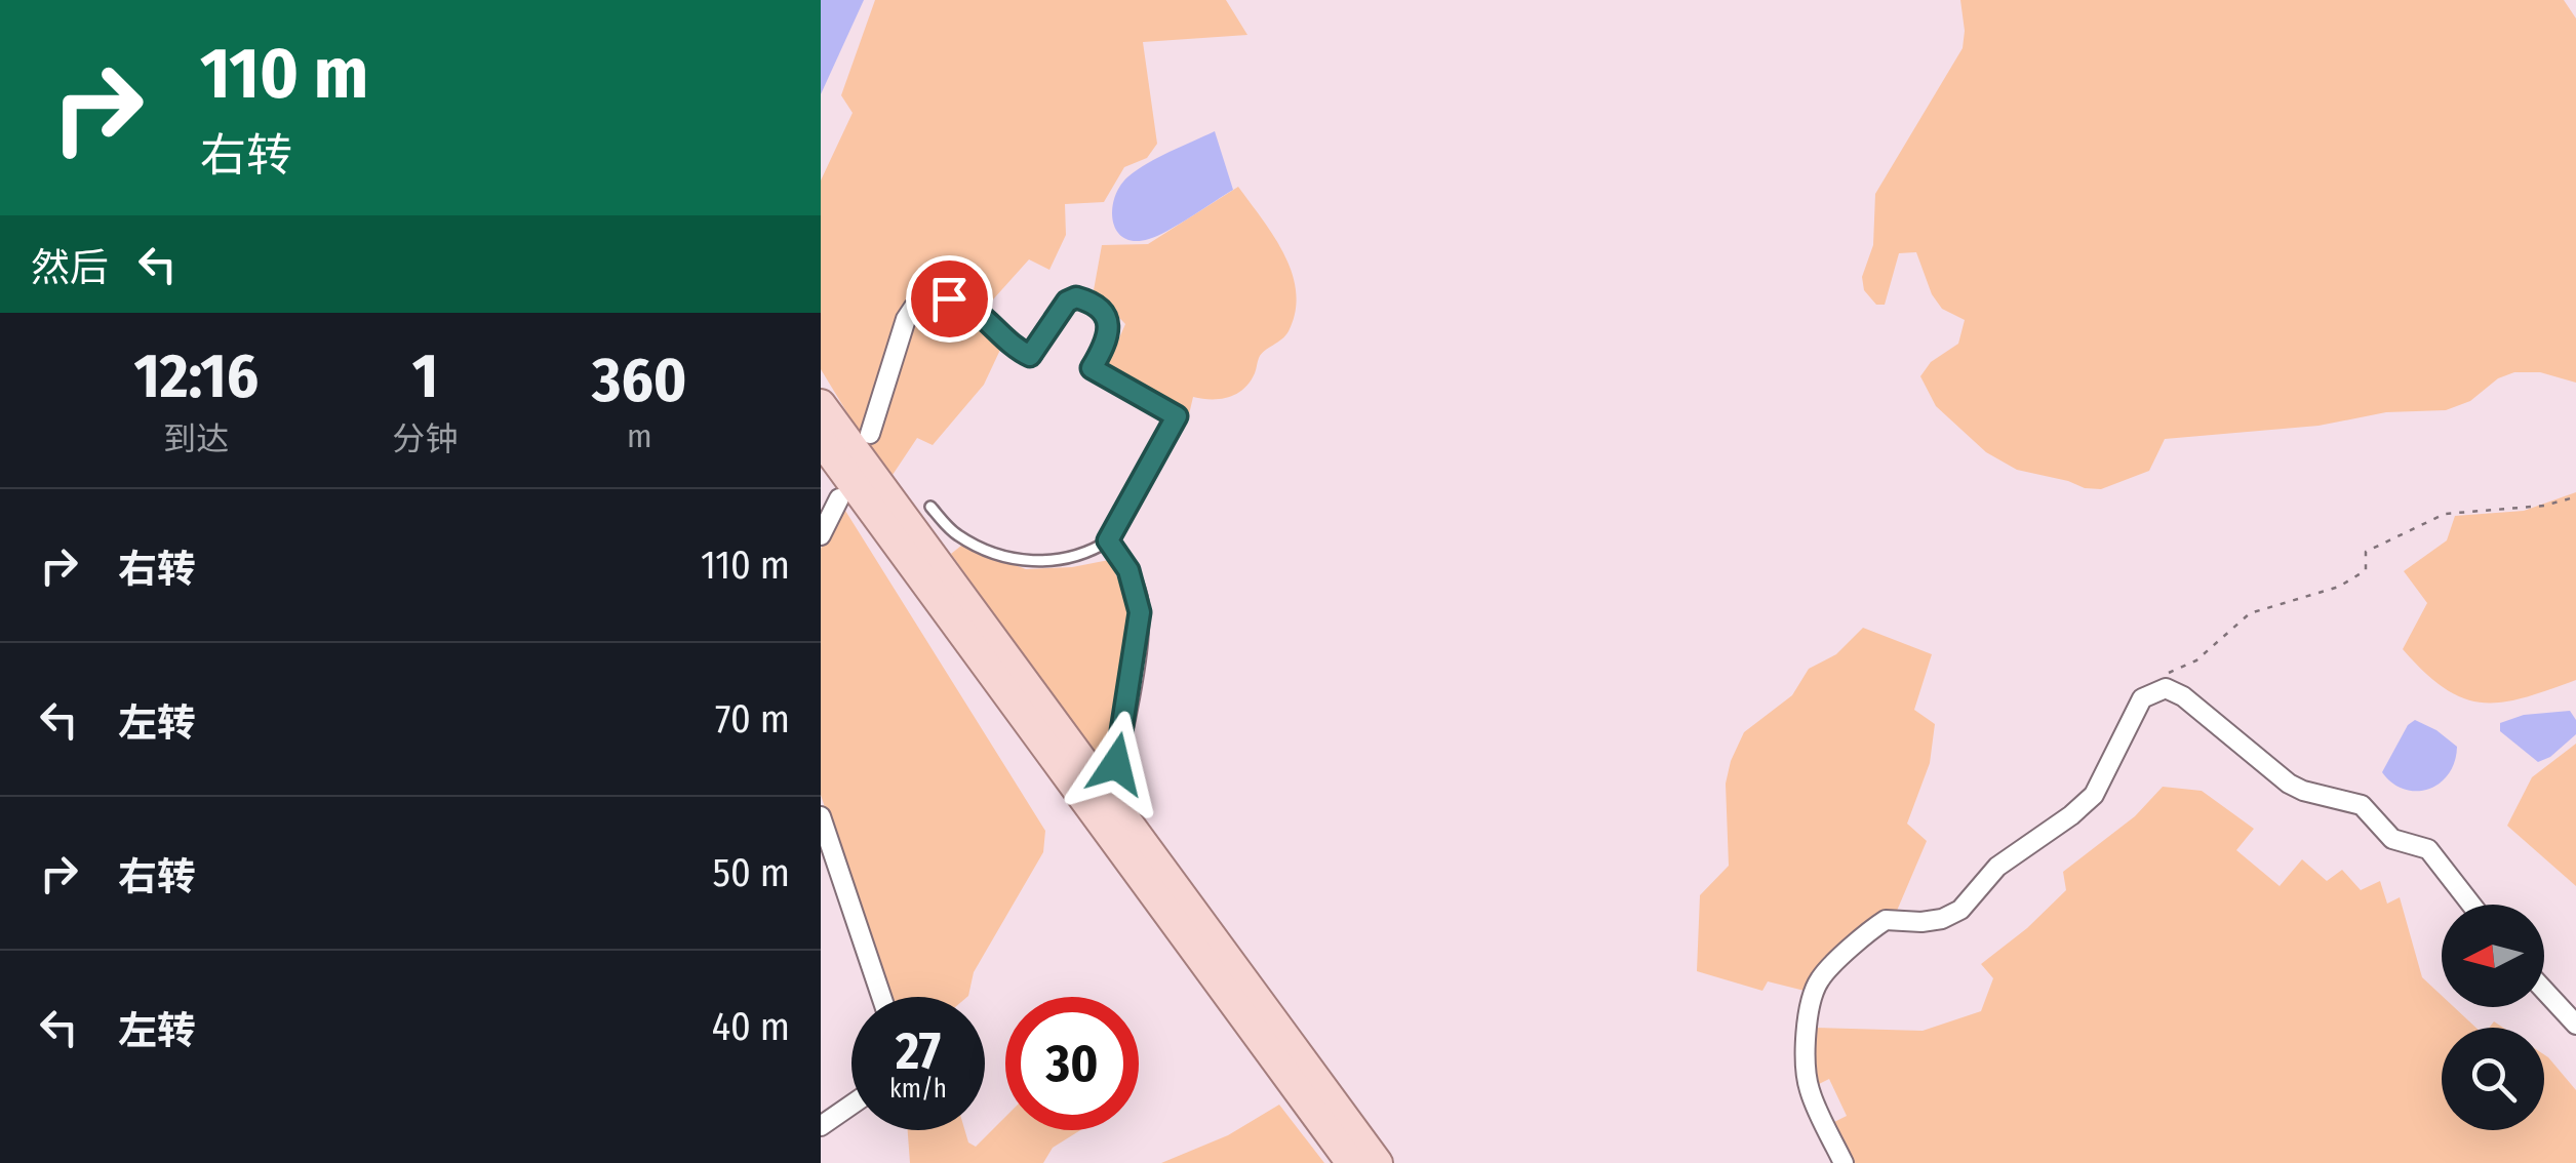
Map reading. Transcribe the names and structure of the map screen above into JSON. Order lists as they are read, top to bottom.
{
  "north": "left",
  "page": {
    "turn": ["110 m", "右转"],
    "then": "然后",
    "eta": [
      "12:16",
      "到达",
      "1",
      "分钟",
      "360",
      "m"
    ],
    "list": [
      {
        "name": "右转",
        "value": "110 m"
      },
      {
        "name": "左转",
        "value": "70 m"
      },
      {
        "name": "右转",
        "value": "50 m"
      },
      {
        "name": "左转",
        "value": "40 m"
      }
    ],
    "speed": "27 km/h",
    "limit": "30"
  }
}
